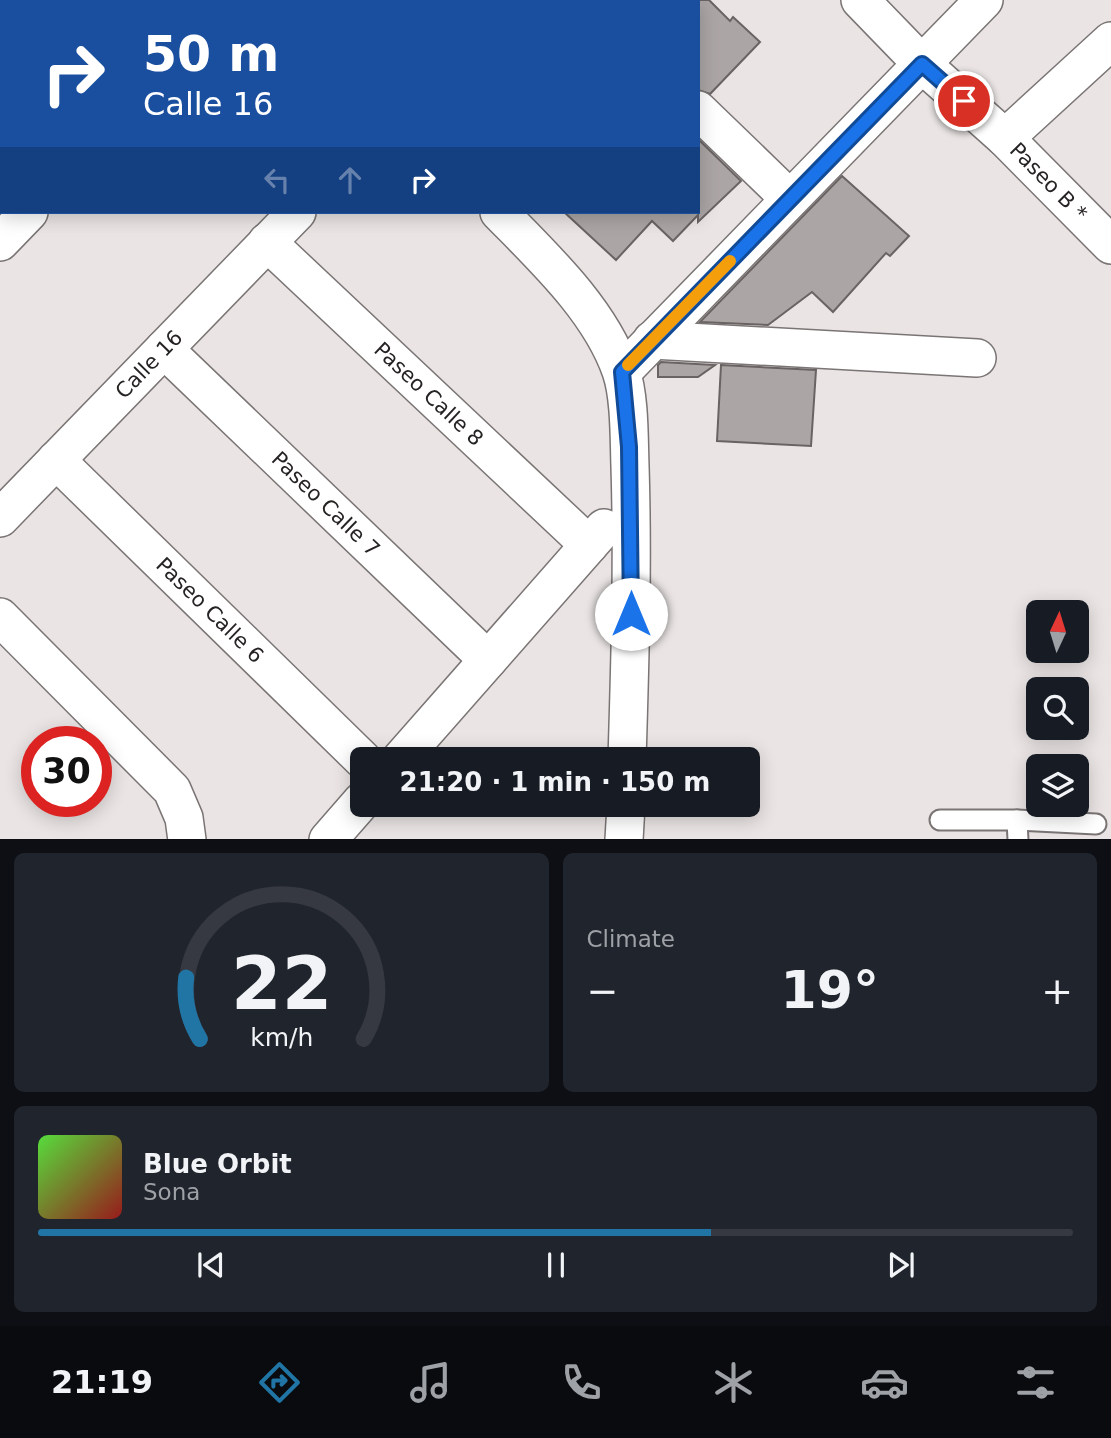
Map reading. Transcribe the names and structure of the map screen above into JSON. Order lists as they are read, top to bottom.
{
  "streets": {
    "street": [
      "Paseo B *",
      "Calle 16",
      "Paseo Calle 8",
      "Paseo Calle 7",
      "Paseo Calle 6"
    ]
  },
  "crossings": [
    ["Calle 16", "Paseo Calle 8"],
    ["Calle 16", "Paseo Calle 7"],
    ["Calle 16", "Paseo Calle 6"]
  ],
  "north": "top",
  "page": {
    "turn": ["50 m", "Calle 16"],
    "limit": "30",
    "trip": "21:20 · 1 min · 150 m",
    "tile": "Climate",
    "heat": ["−", "19°", "+"],
    "song": ["Blue Orbit", "Sona"],
    "tabs": "21:19",
    "gauge": ["22", "km/h"]
  }
}
